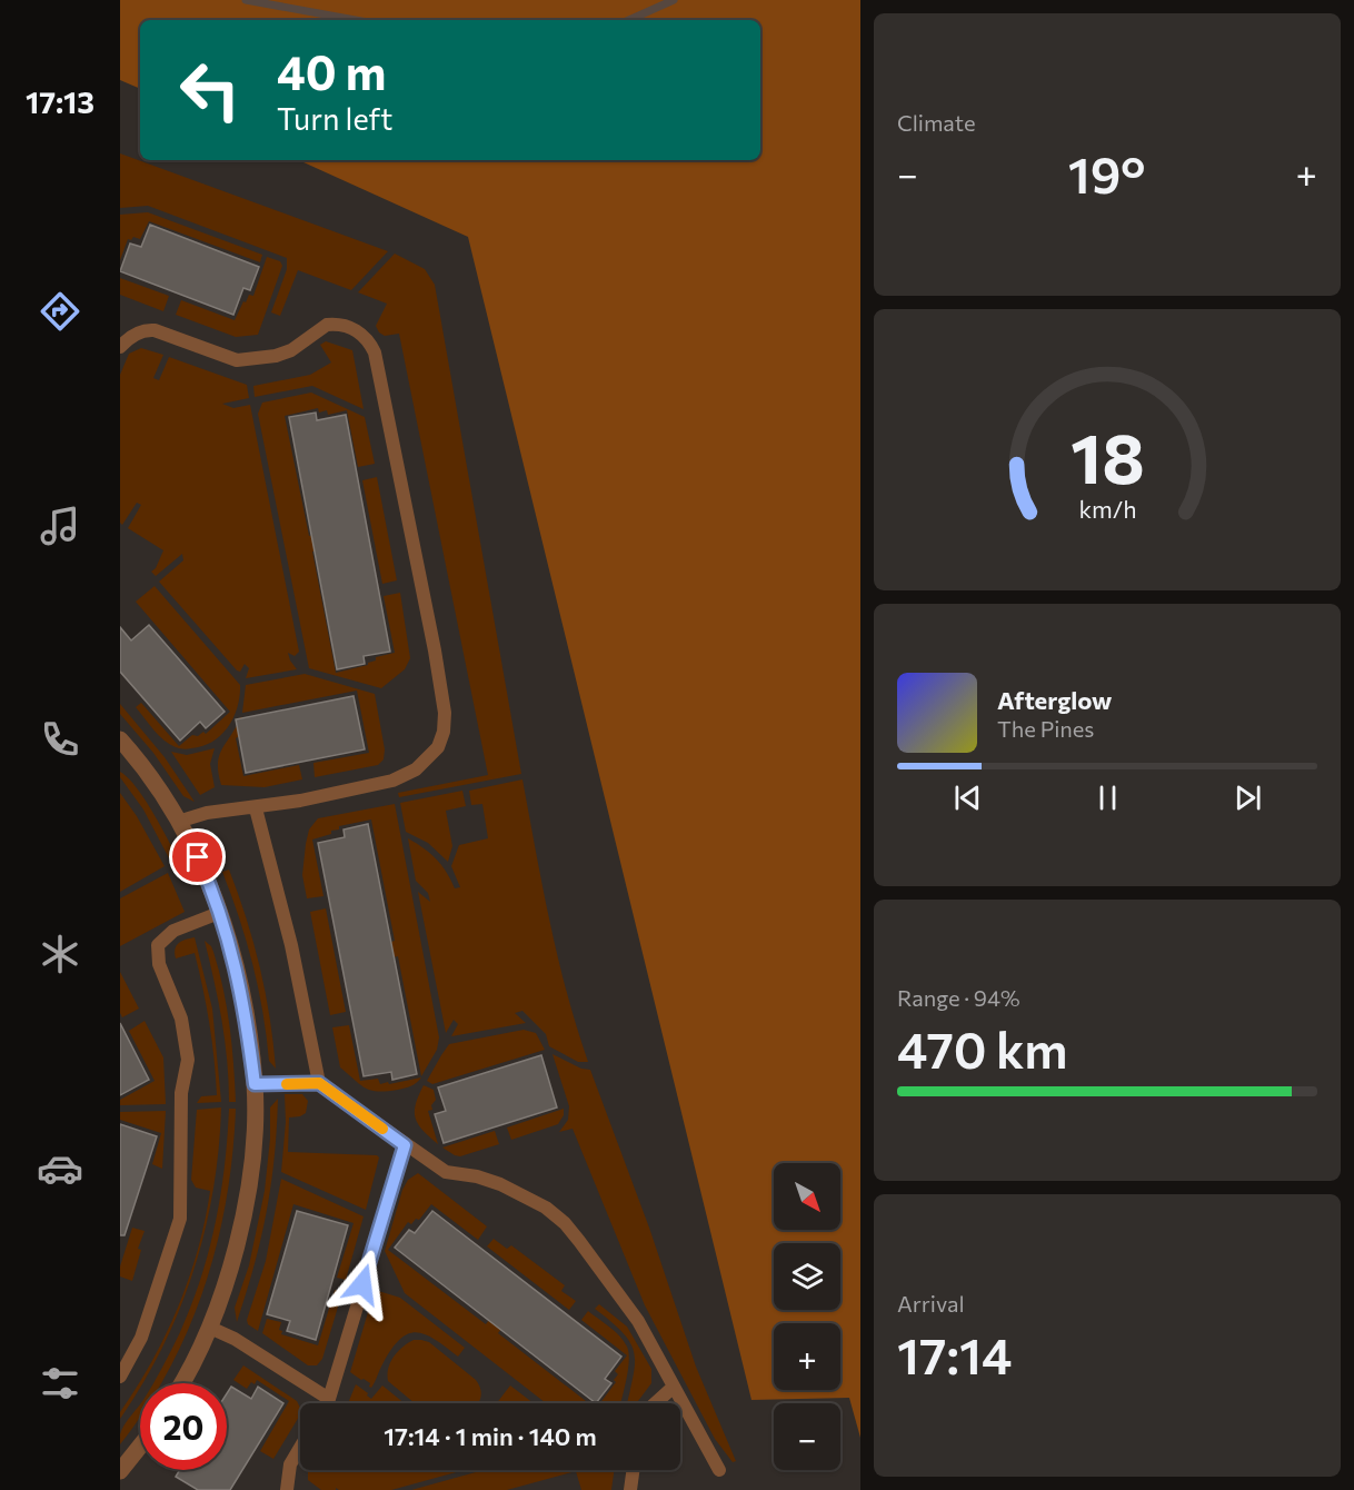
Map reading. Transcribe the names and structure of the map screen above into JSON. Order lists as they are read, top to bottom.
{
  "north": "bottom right",
  "page": {
    "tabs": "17:13",
    "tile": [
      "Climate",
      ["Range · 94%", "470 km"],
      ["Arrival", "17:14"]
    ],
    "turn": ["40 m", "Turn left"],
    "heat": ["−", "19°", "+"],
    "song": ["Afterglow", "The Pines"],
    "map_buttons": ["+", "−"],
    "limit": "20",
    "trip": "17:14 · 1 min · 140 m",
    "gauge": ["18", "km/h"]
  }
}
